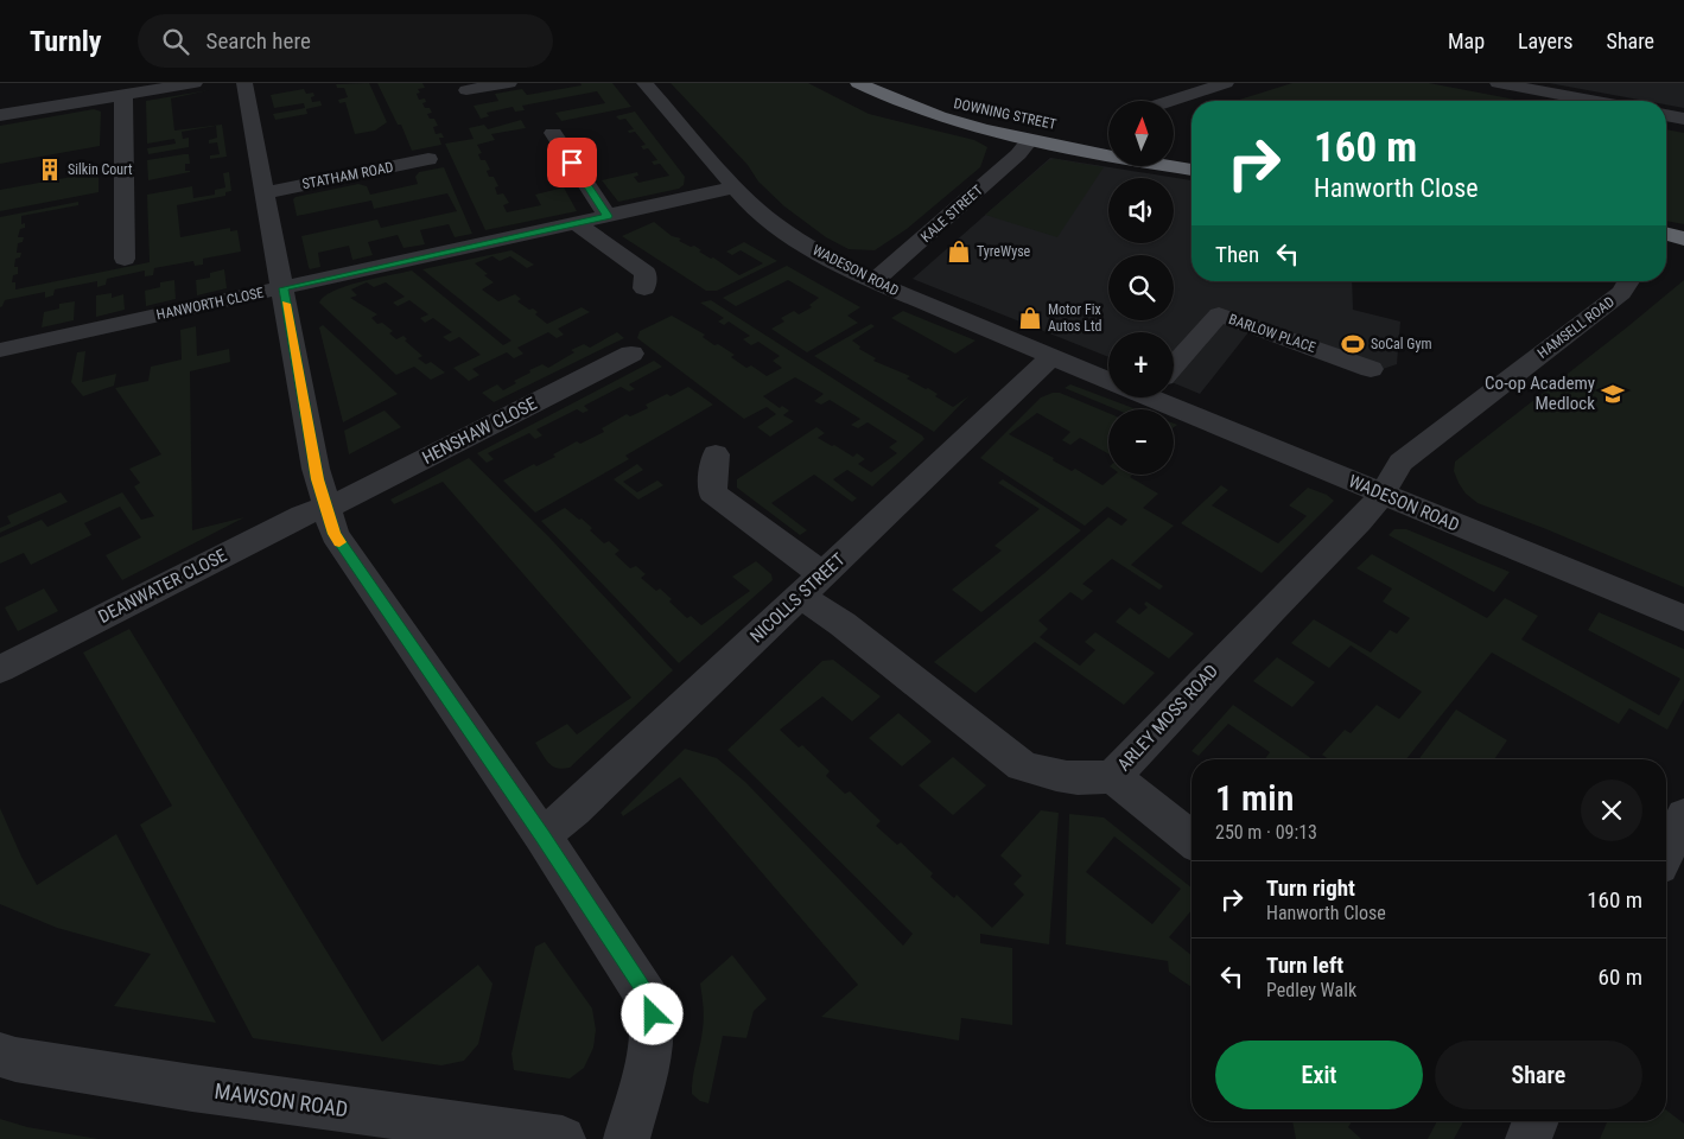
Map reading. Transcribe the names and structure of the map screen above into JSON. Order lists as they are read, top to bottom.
{
  "streets": {
    "highway": ["DOWNING STREET"],
    "street": [
      "STATHAM ROAD",
      "KALE STREET",
      "WADESON ROAD",
      "HANWORTH CLOSE",
      "HAMSELL ROAD",
      "BARLOW PLACE",
      "HENSHAW CLOSE",
      "DEANWATER CLOSE",
      "NICOLLS STREET",
      "ARLEY MOSS ROAD",
      "MAWSON ROAD"
    ]
  },
  "crossings": [
    ["DOWNING STREET", "KALE STREET"],
    ["KALE STREET", "WADESON ROAD"],
    ["WADESON ROAD", "HANWORTH CLOSE"],
    ["WADESON ROAD", "HAMSELL ROAD"],
    ["WADESON ROAD", "NICOLLS STREET"],
    ["WADESON ROAD", "ARLEY MOSS ROAD"],
    ["HAMSELL ROAD", "ARLEY MOSS ROAD"],
    ["HENSHAW CLOSE", "DEANWATER CLOSE"],
    ["NICOLLS STREET", "ARLEY MOSS ROAD"]
  ],
  "places": {
    "building": ["Silkin Court"],
    "shop": ["TyreWyse", "Motor Fix Autos Ltd"],
    "sports": ["SoCal Gym"],
    "school or university": ["Co-op Academy Medlock"]
  },
  "north": "top",
  "page": {
    "header": "Turnly",
    "search": "Search here",
    "nav": ["Map", "Layers", "Share"],
    "map_buttons": ["+", "−"],
    "turn": ["160 m", "Hanworth Close"],
    "then": "Then",
    "heading": ["1 min", "250 m · 09:13"],
    "list": [
      {
        "name": "Turn right",
        "note": "Hanworth Close",
        "value": "160 m"
      },
      {
        "name": "Turn left",
        "note": "Pedley Walk",
        "value": "60 m"
      }
    ],
    "buttons": ["Exit", "Share"]
  }
}
